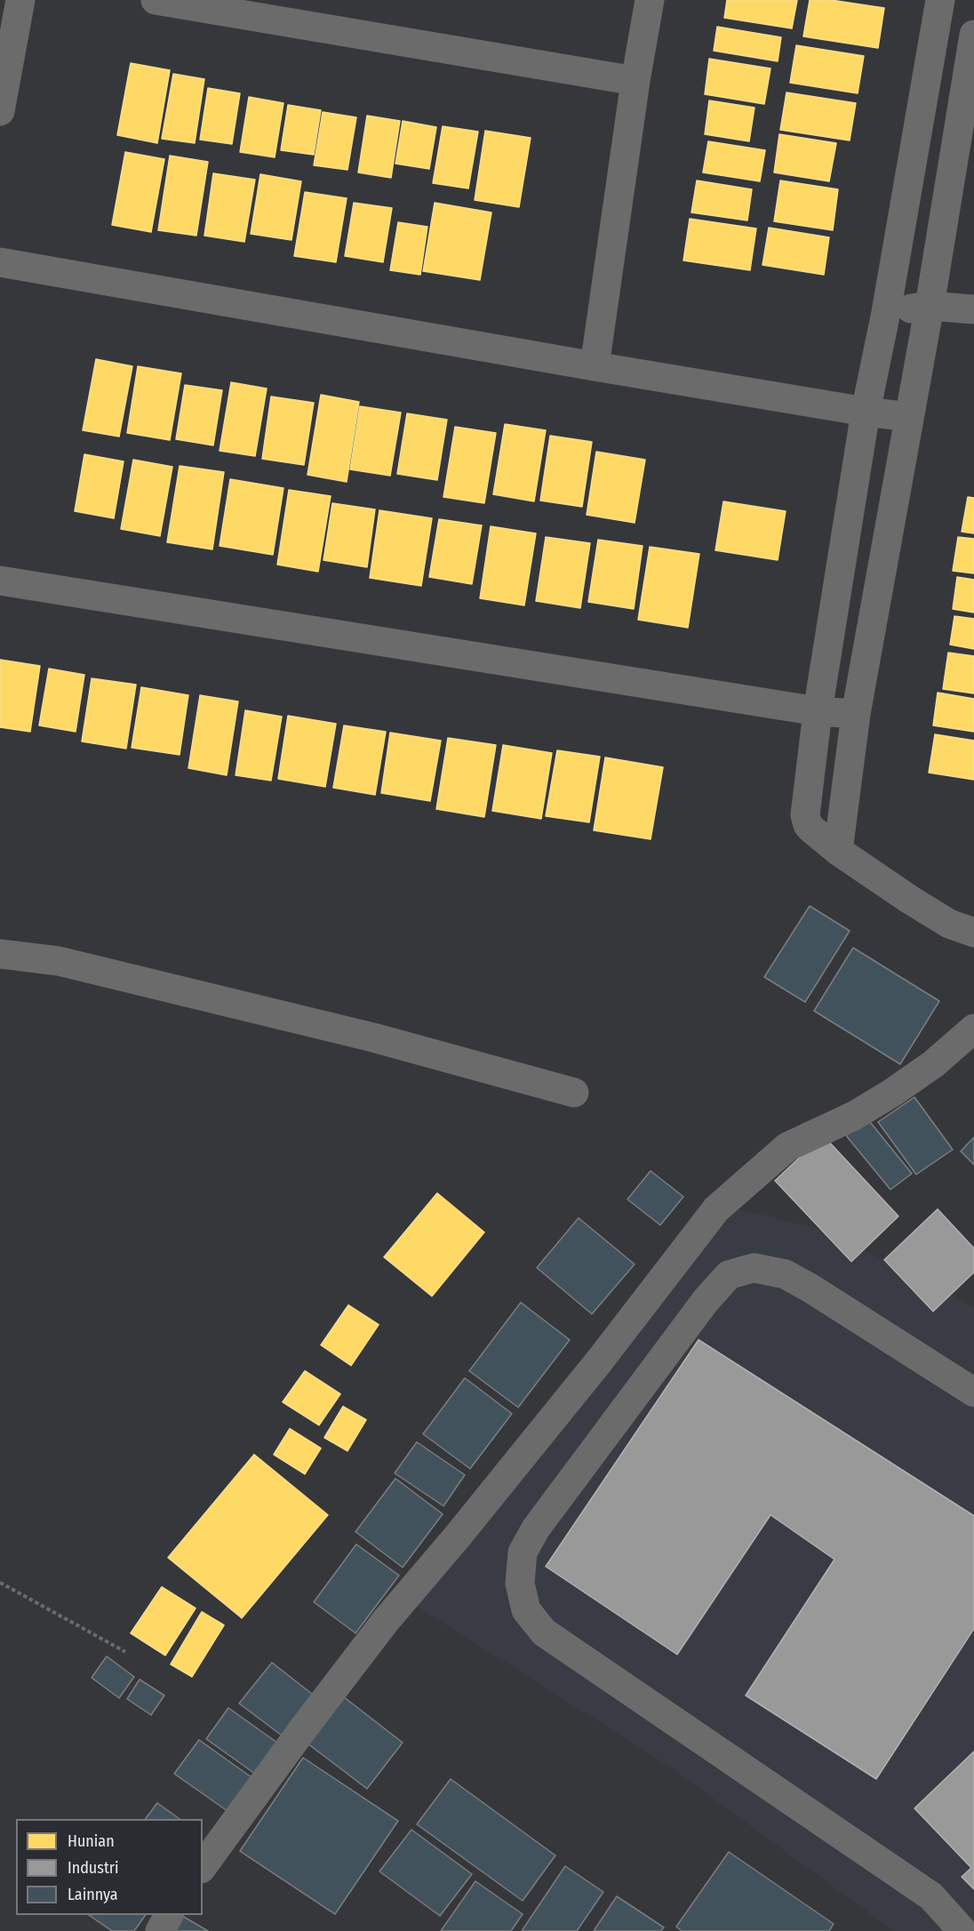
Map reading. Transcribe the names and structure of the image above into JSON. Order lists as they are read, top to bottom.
{
  "legend": ["Hunian", "Industri", "Lainnya"]
}
